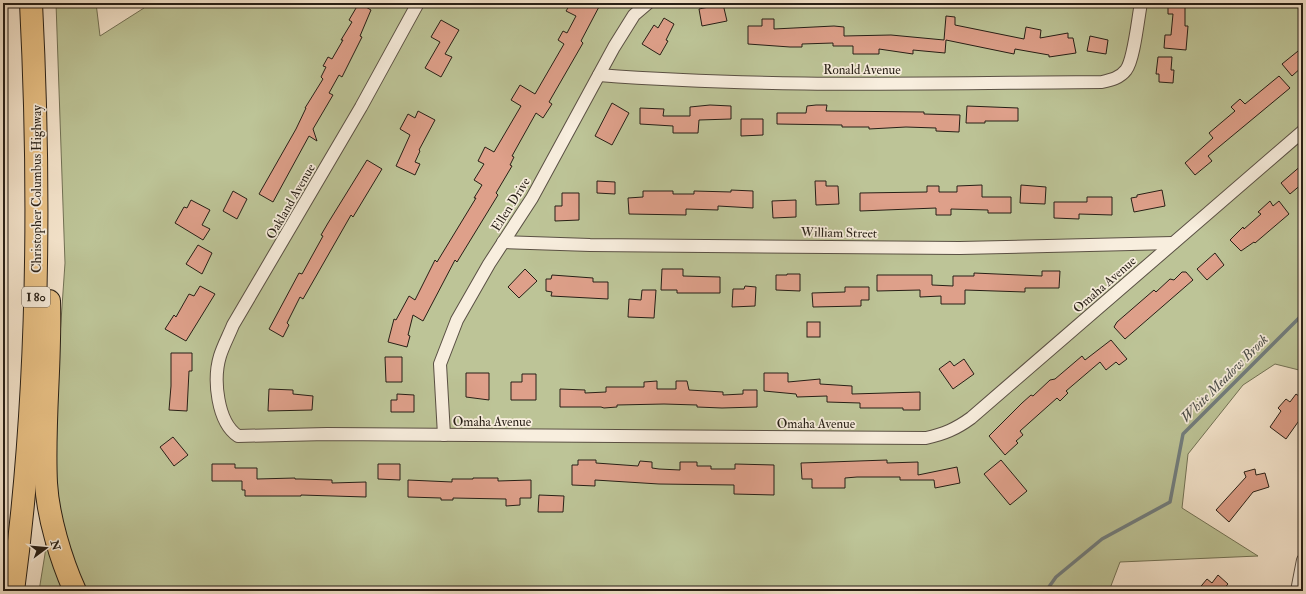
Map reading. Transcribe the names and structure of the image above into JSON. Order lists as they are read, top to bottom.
{
  "streets": {
    "highway": ["Christopher Columbus Highway", "I 80"],
    "street": [
      "Ronald Avenue",
      "Oakland Avenue",
      "Ellen Drive",
      "William Street",
      "Omaha Avenue"
    ]
  },
  "crossings": [
    ["Ronald Avenue", "Ellen Drive"],
    ["Oakland Avenue", "Omaha Avenue"],
    ["Ellen Drive", "William Street"],
    ["Ellen Drive", "Omaha Avenue"],
    ["William Street", "Omaha Avenue"]
  ],
  "water": ["White Meadow Brook"],
  "north": "right"
}
